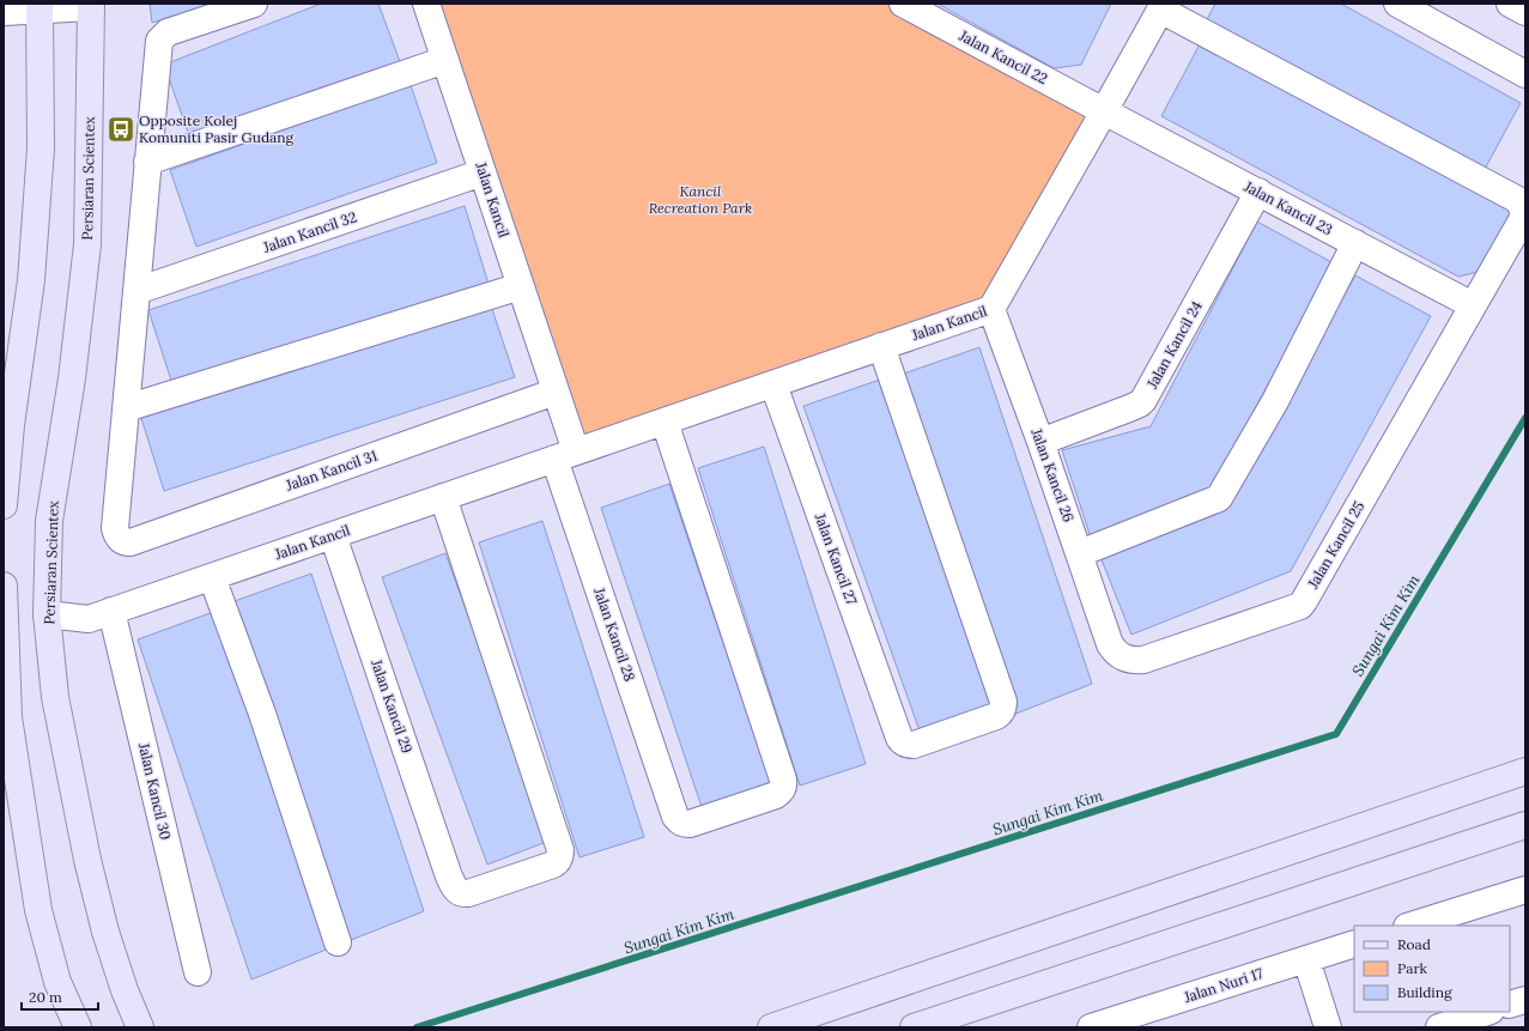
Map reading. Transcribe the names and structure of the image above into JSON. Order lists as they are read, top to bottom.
{
  "streets": {
    "main road": ["Persiaran Scientex"],
    "street": [
      "Jalan Kancil 22",
      "Jalan Kancil",
      "Jalan Kancil 23",
      "Jalan Kancil 32",
      "Jalan Kancil 24",
      "Jalan Kancil 31",
      "Jalan Kancil 26",
      "Jalan Kancil 25",
      "Jalan Kancil 27",
      "Jalan Kancil 28",
      "Jalan Kancil 29",
      "Jalan Kancil 30",
      "Jalan Nuri 17"
    ]
  },
  "crossings": [
    ["Jalan Kancil 22", "Jalan Kancil"],
    ["Jalan Kancil 22", "Jalan Kancil 23"],
    ["Persiaran Scientex", "Jalan Kancil"],
    ["Jalan Kancil", "Jalan Kancil 23"],
    ["Jalan Kancil", "Jalan Kancil 32"],
    ["Jalan Kancil", "Jalan Kancil 31"],
    ["Jalan Kancil", "Jalan Kancil 26"],
    ["Jalan Kancil", "Jalan Kancil 27"],
    ["Jalan Kancil", "Jalan Kancil 28"],
    ["Jalan Kancil", "Jalan Kancil 29"],
    ["Jalan Kancil", "Jalan Kancil 30"],
    ["Jalan Kancil 23", "Jalan Kancil 24"],
    ["Jalan Kancil 23", "Jalan Kancil 25"],
    ["Jalan Kancil 24", "Jalan Kancil 26"],
    ["Jalan Kancil 26", "Jalan Kancil 25"]
  ],
  "water": ["Sungai Kim Kim"],
  "parks": ["Kancil Recreation Park"],
  "places": {
    "bus stop": ["Opposite Kolej Komuniti Pasir Gudang"]
  },
  "legend": ["Road", "Park", "Building"],
  "scale_bar": "20 m"
}
